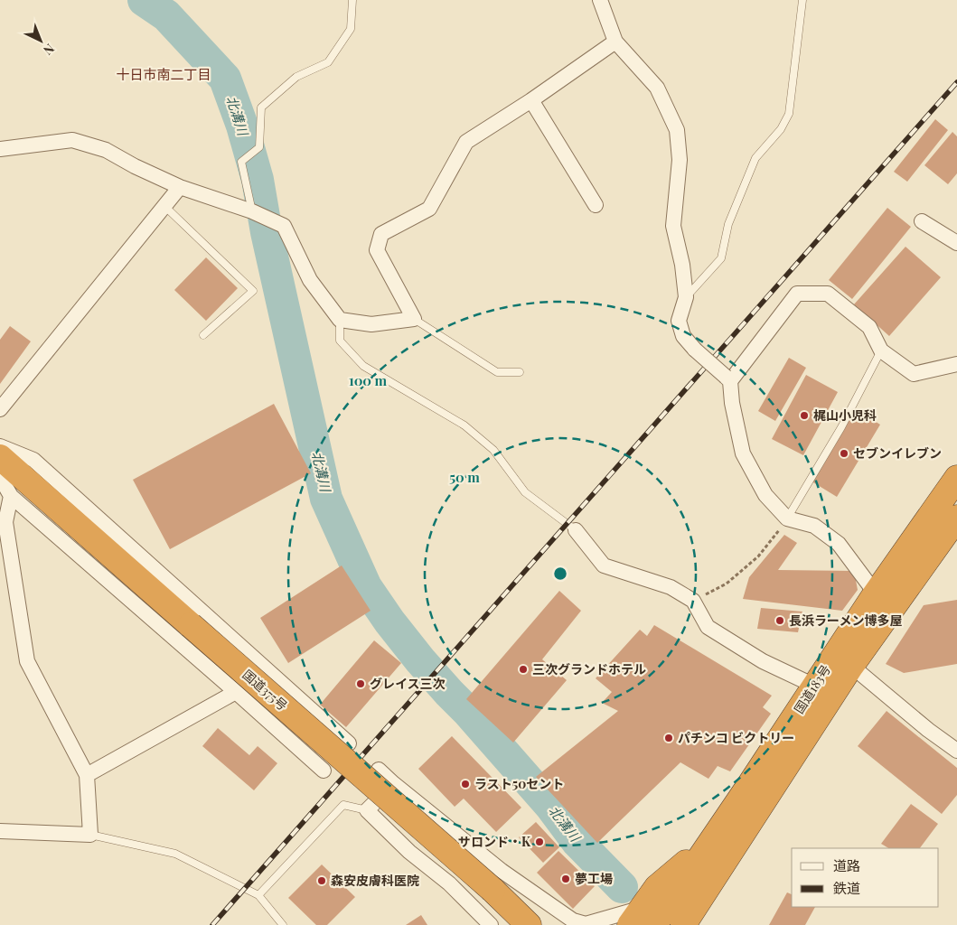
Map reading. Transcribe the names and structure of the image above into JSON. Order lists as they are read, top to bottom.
{
  "streets": {
    "highway": ["国道183号", "国道375号"]
  },
  "districts": ["十日市南二丁目"],
  "water": ["北溝川"],
  "places": [
    "梶山小児科",
    "セブンイレブン",
    "長浜ラーメン博多屋",
    "三次グランドホテル",
    "グレイス三次",
    "パチンコ ビクトリー",
    "ラスト50セント",
    "サロンド・K",
    "夢工場",
    "森安皮膚科医院"
  ],
  "legend": ["道路", "鉄道"],
  "north": "bottom right",
  "rings": ["100 m", "50 m"]
}
